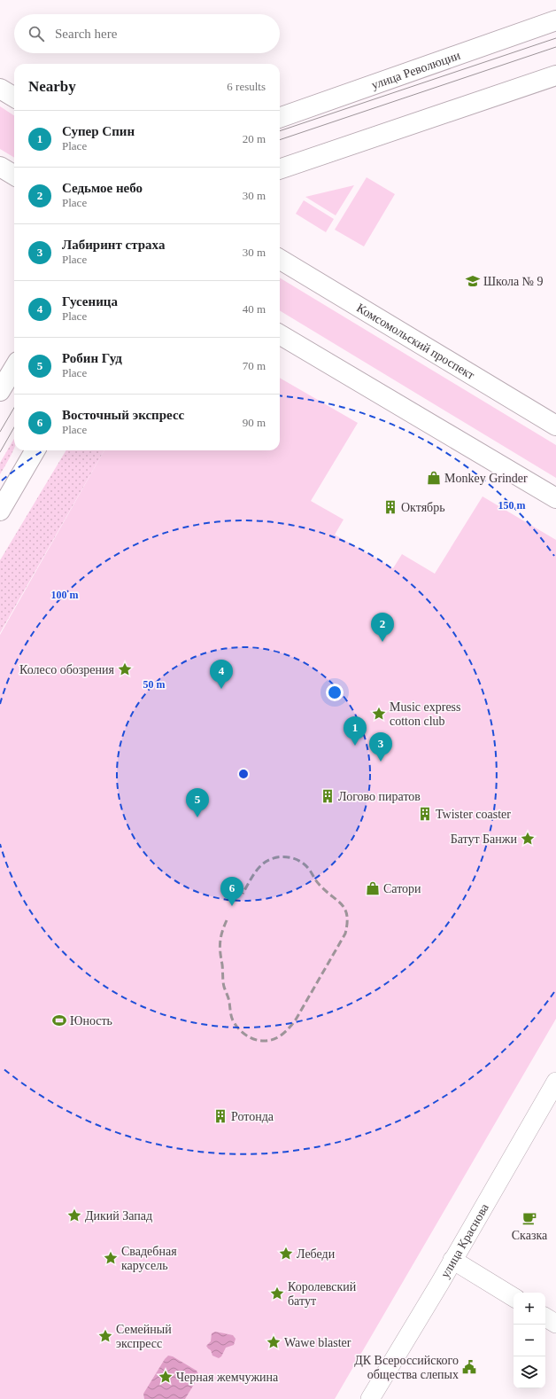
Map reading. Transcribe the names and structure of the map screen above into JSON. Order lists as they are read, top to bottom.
{
  "streets": {
    "main road": ["улица Революции", "Комсомольский проспект"],
    "street": ["улица Краснова"]
  },
  "places": {
    "school or university": ["Школа № 9"],
    "shop": ["Monkey Grinder", "Сатори"],
    "building": [
      "Октябрь",
      "Логово пиратов",
      "Twister coaster",
      "Ротонда"
    ],
    "place": [
      "Колесо обозрения",
      "Music express cotton club",
      "Батут Банжи",
      "Дикий Запад",
      "Лебеди",
      "Свадебная карусель",
      "Королевский батут",
      "Семейный экспресс",
      "Wawe blaster",
      "Черная жемчужина"
    ],
    "sports": ["Юность"],
    "cafe": ["Сказка"],
    "public building": ["ДК Всероссийского общества слепых"]
  },
  "page": {
    "search": "Search here",
    "heading": ["Nearby", "6 results"],
    "list": [
      {
        "mark": "1",
        "name": "Супер Спин",
        "note": "Place",
        "value": "20 m"
      },
      {
        "mark": "2",
        "name": "Седьмое небо",
        "note": "Place",
        "value": "30 m"
      },
      {
        "mark": "3",
        "name": "Лабиринт cтраха",
        "note": "Place",
        "value": "30 m"
      },
      {
        "mark": "4",
        "name": "Гусеница",
        "note": "Place",
        "value": "40 m"
      },
      {
        "mark": "5",
        "name": "Робин Гуд",
        "note": "Place",
        "value": "70 m"
      },
      {
        "mark": "6",
        "name": "Восточный экспресс",
        "note": "Place",
        "value": "90 m"
      }
    ],
    "pins": [
      "2",
      "4",
      "1",
      "3",
      "5",
      "6"
    ],
    "map_buttons": ["+", "−"]
  },
  "rings": ["150 m", "100 m", "50 m"]
}
